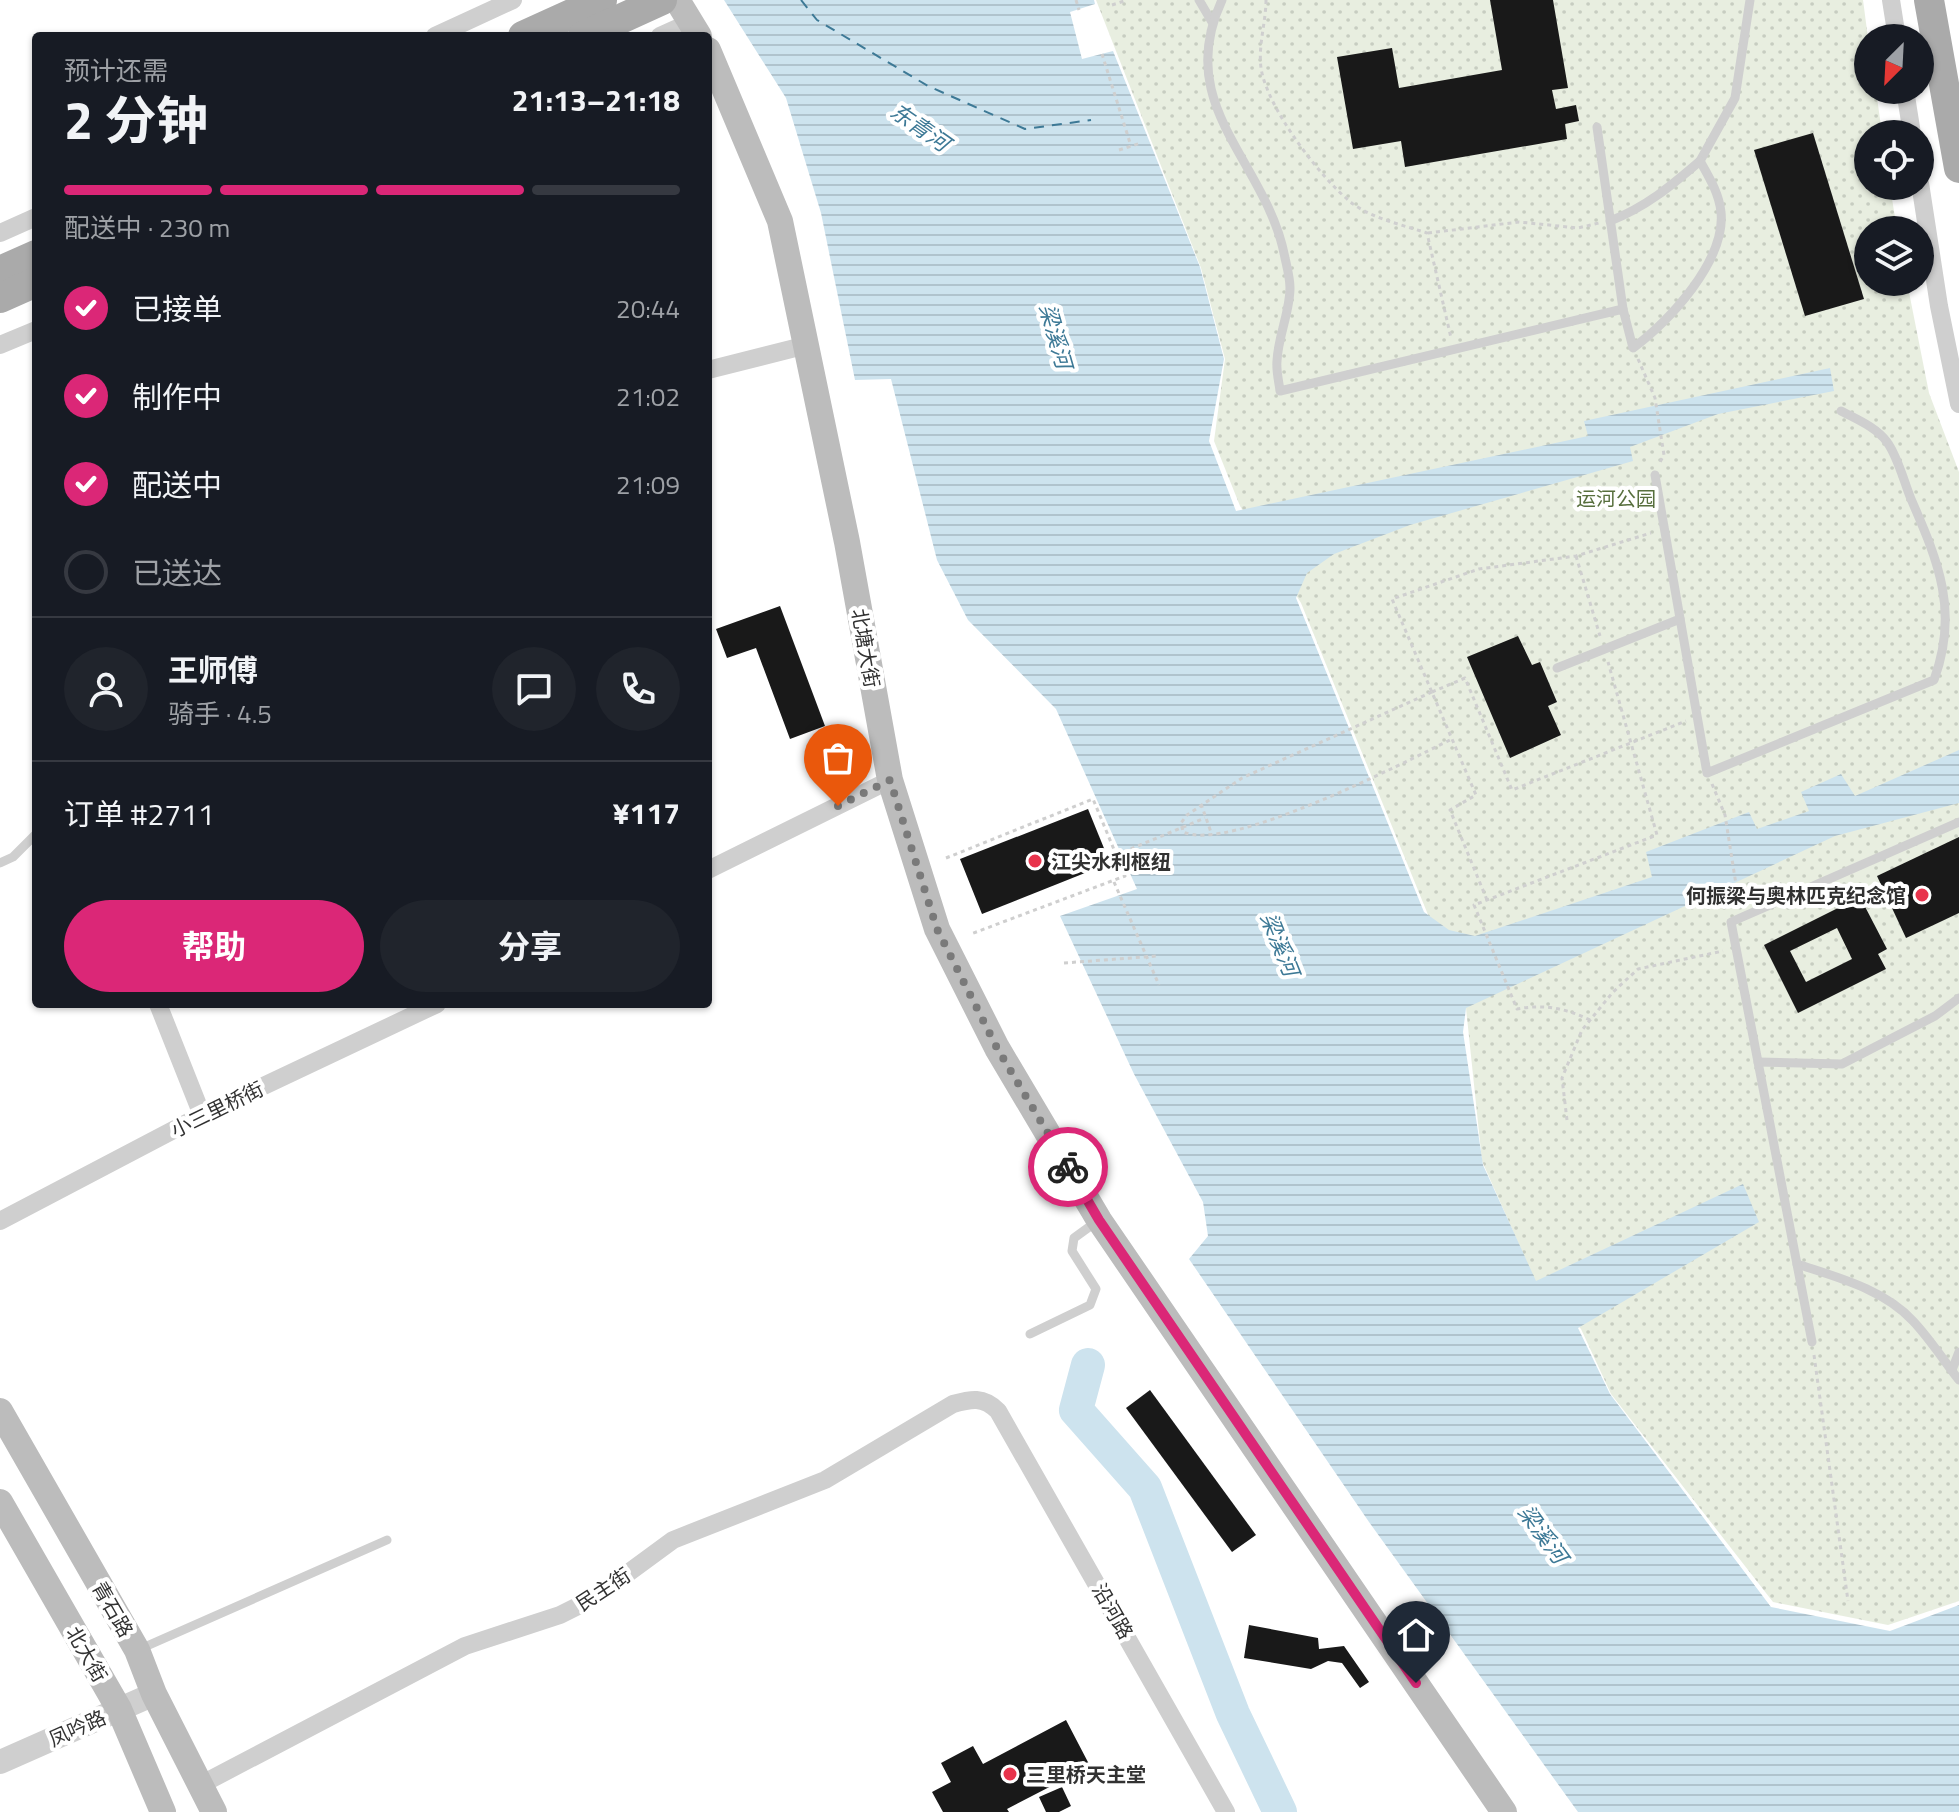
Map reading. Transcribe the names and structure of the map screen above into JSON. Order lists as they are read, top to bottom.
{
  "streets": {
    "main road": ["北塘大街", "青石路", "北大街"],
    "street": [
      "小三里桥街",
      "民主街",
      "沿河路",
      "凤吟路"
    ]
  },
  "crossings": [
    ["民主街", "青石路"],
    ["民主街", "沿河路"],
    ["青石路", "凤吟路"],
    ["北大街", "凤吟路"]
  ],
  "water": ["东青河", "梁溪河"],
  "parks": ["运河公园"],
  "places": ["江尖水利枢纽", "何振梁与奥林匹克纪念馆", "三里桥天主堂"],
  "north": "bottom left",
  "page": {
    "heading": ["2 分钟", "预计还需", "21:13–21:18"],
    "panel": [
      "王师傅",
      "骑手 · 4.5",
      "订单 #2711",
      "¥117"
    ],
    "bar": "配送中 · 230 m",
    "list": [
      ["已接单", "20:44"],
      ["制作中", "21:02"],
      ["配送中", "21:09"],
      "已送达"
    ],
    "buttons": ["帮助", "分享"]
  }
}
